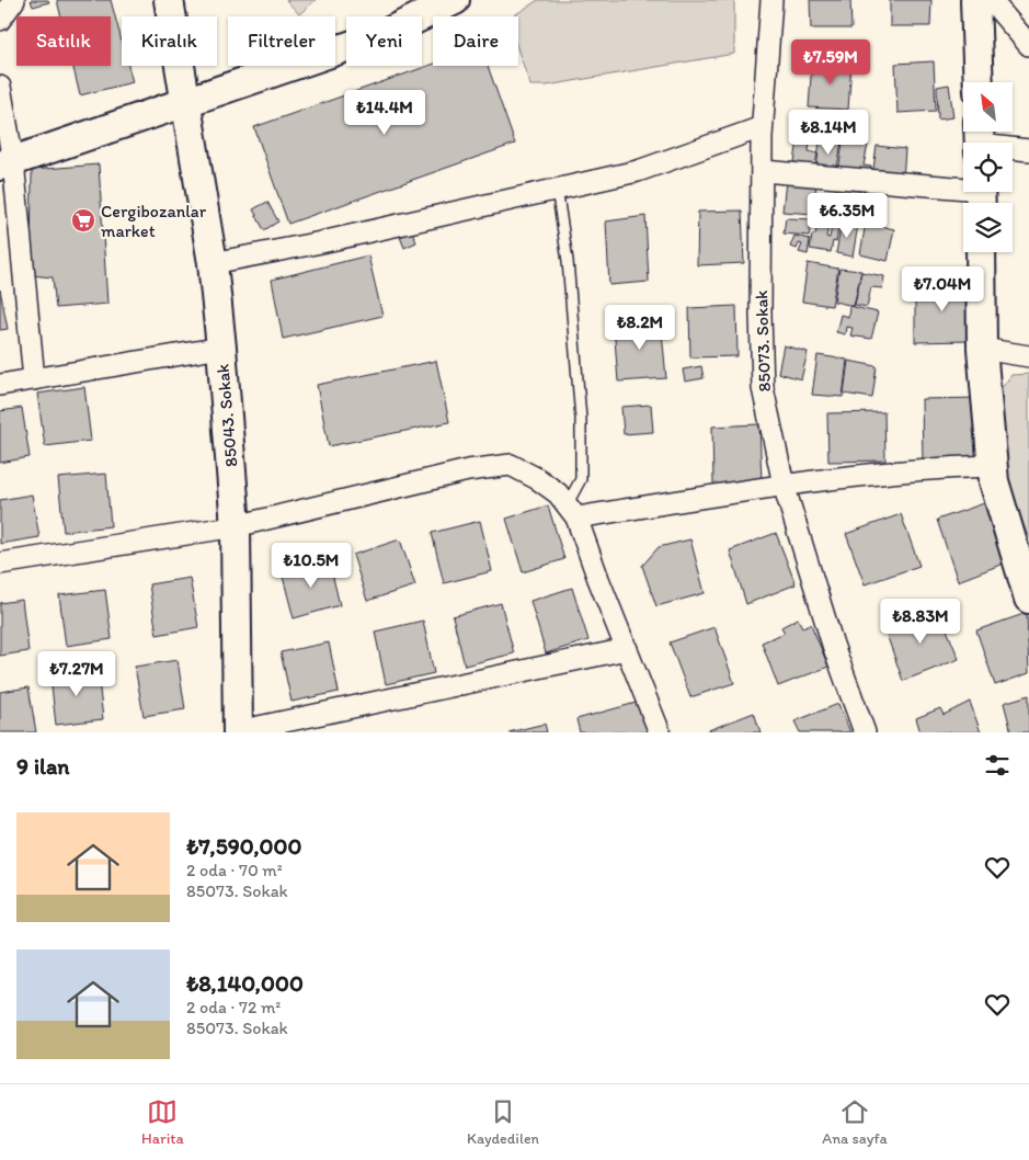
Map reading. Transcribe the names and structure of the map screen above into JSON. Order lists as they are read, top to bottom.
{
  "streets": {
    "street": ["85073. Sokak", "85043. Sokak"]
  },
  "places": {
    "supermarket": ["Cergibozanlar market"]
  },
  "north": "top left",
  "page": {
    "chip": [
      "Satılık",
      "Kiralık",
      "Filtreler",
      "Yeni",
      "Daire"
    ],
    "price": [
      "₺7.59M",
      "₺14.4M",
      "₺8.14M",
      "₺6.35M",
      "₺7.04M",
      "₺8.2M",
      "₺10.5M",
      "₺8.83M",
      "₺7.27M"
    ],
    "heading": "9 ilan",
    "list": [
      {
        "name": "₺7,590,000",
        "note": "2 oda · 70 m² · 85073. Sokak"
      },
      {
        "name": "₺8,140,000",
        "note": "2 oda · 72 m² · 85073. Sokak"
      }
    ],
    "tabs": ["Harita", "Kaydedilen", "Ana sayfa"]
  }
}
